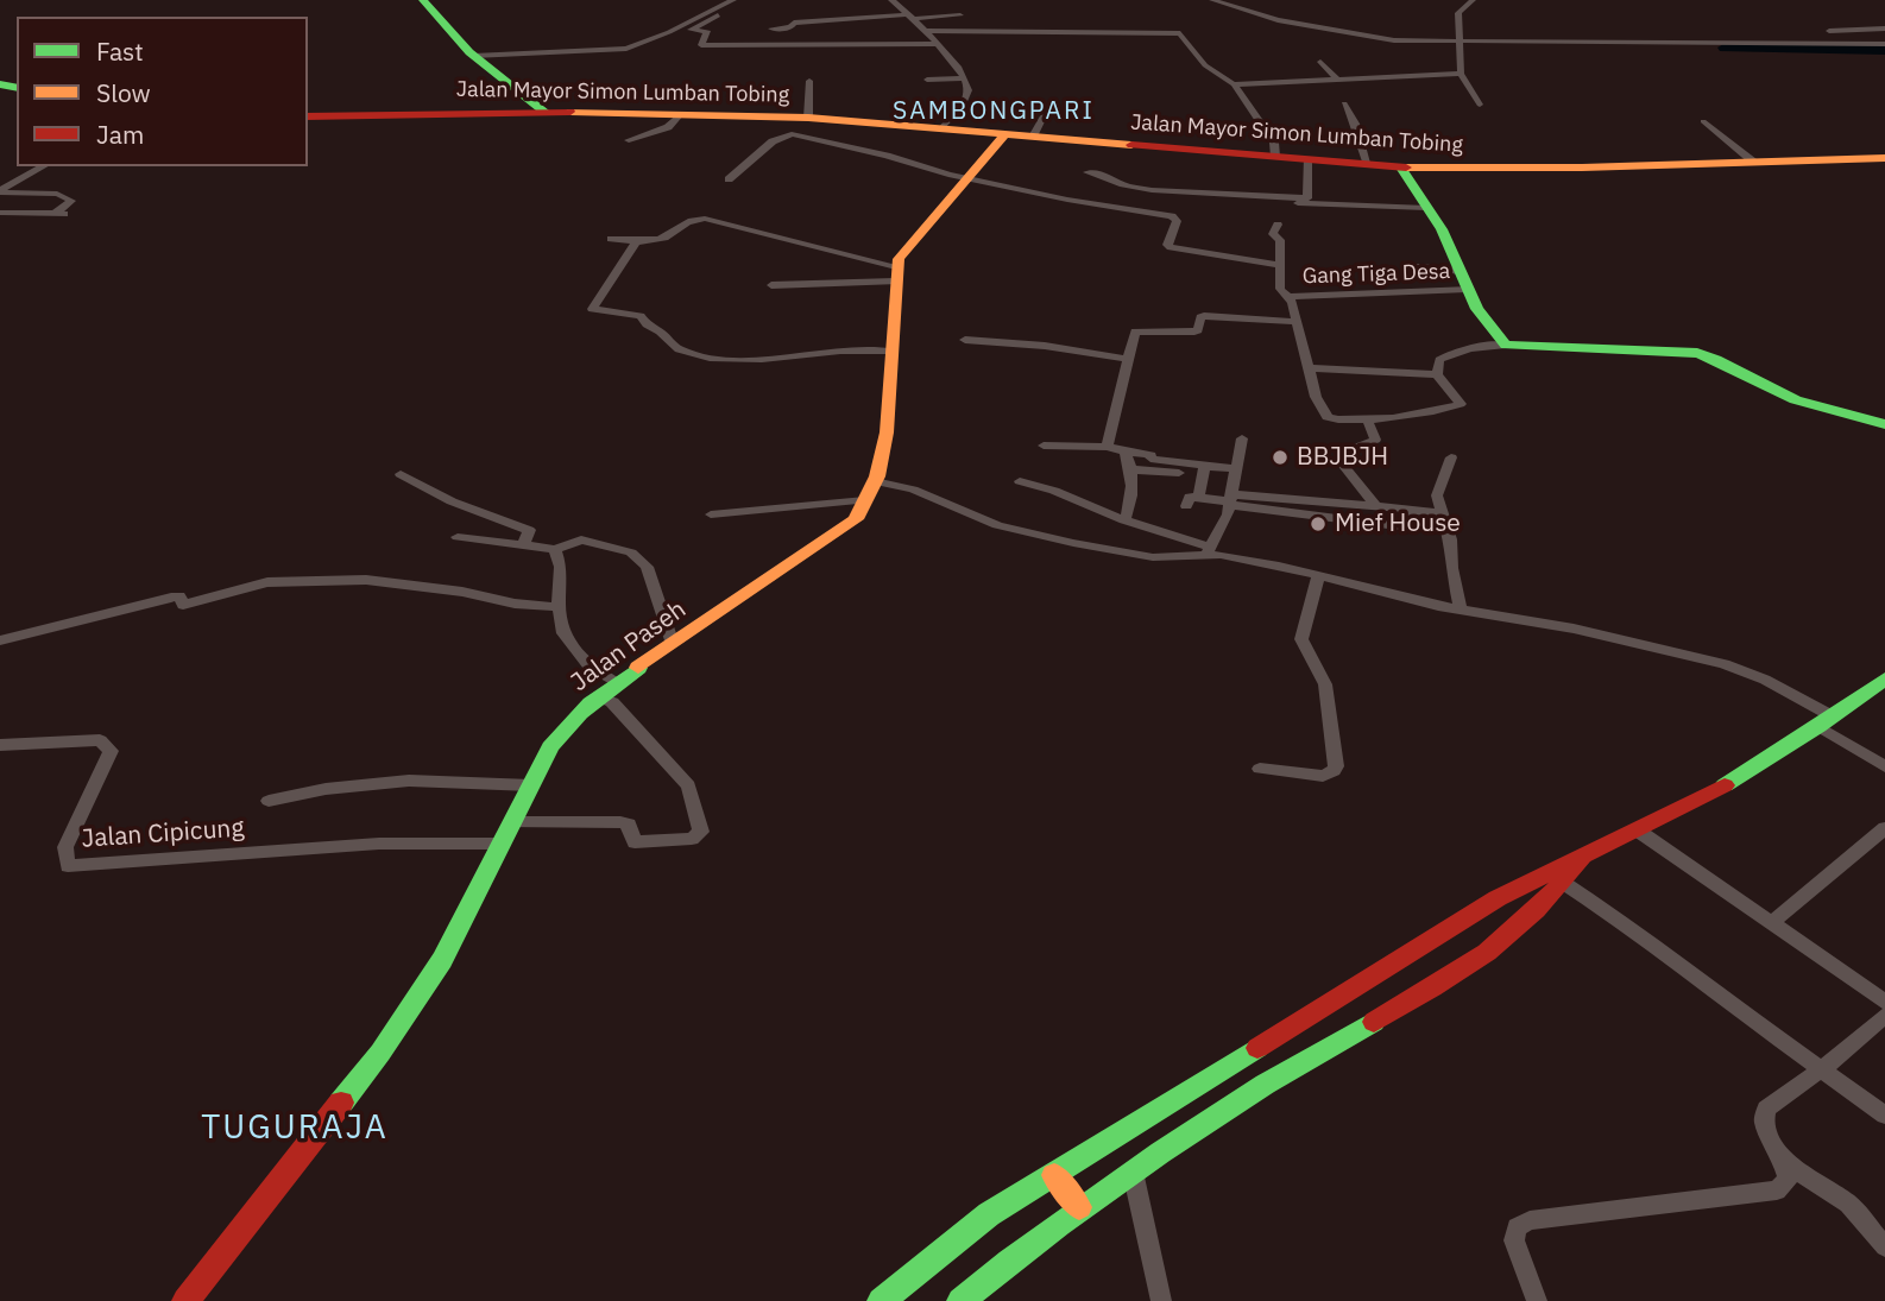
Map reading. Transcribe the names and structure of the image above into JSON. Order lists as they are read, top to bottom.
{
  "streets": {
    "street": [
      "Jalan Mayor Simon Lumban Tobing",
      "Gang Tiga Desa",
      "Jalan Paseh",
      "Jalan Cipicung"
    ]
  },
  "crossings": [
    ["Jalan Paseh", "Jalan Cipicung"]
  ],
  "districts": ["SAMBONGPARI", "TUGURAJA"],
  "places": ["BBJBJH", "Mief House"],
  "legend": ["Fast", "Slow", "Jam"]
}
